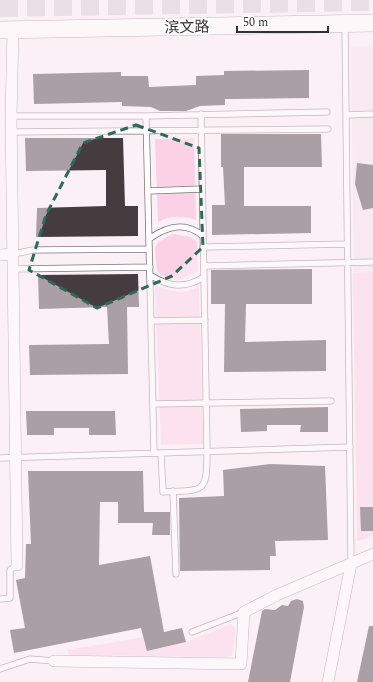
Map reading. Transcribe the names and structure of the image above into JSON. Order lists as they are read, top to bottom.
{
  "streets": {
    "main road": ["滨文路"]
  },
  "scale_bar": "50 m"
}
